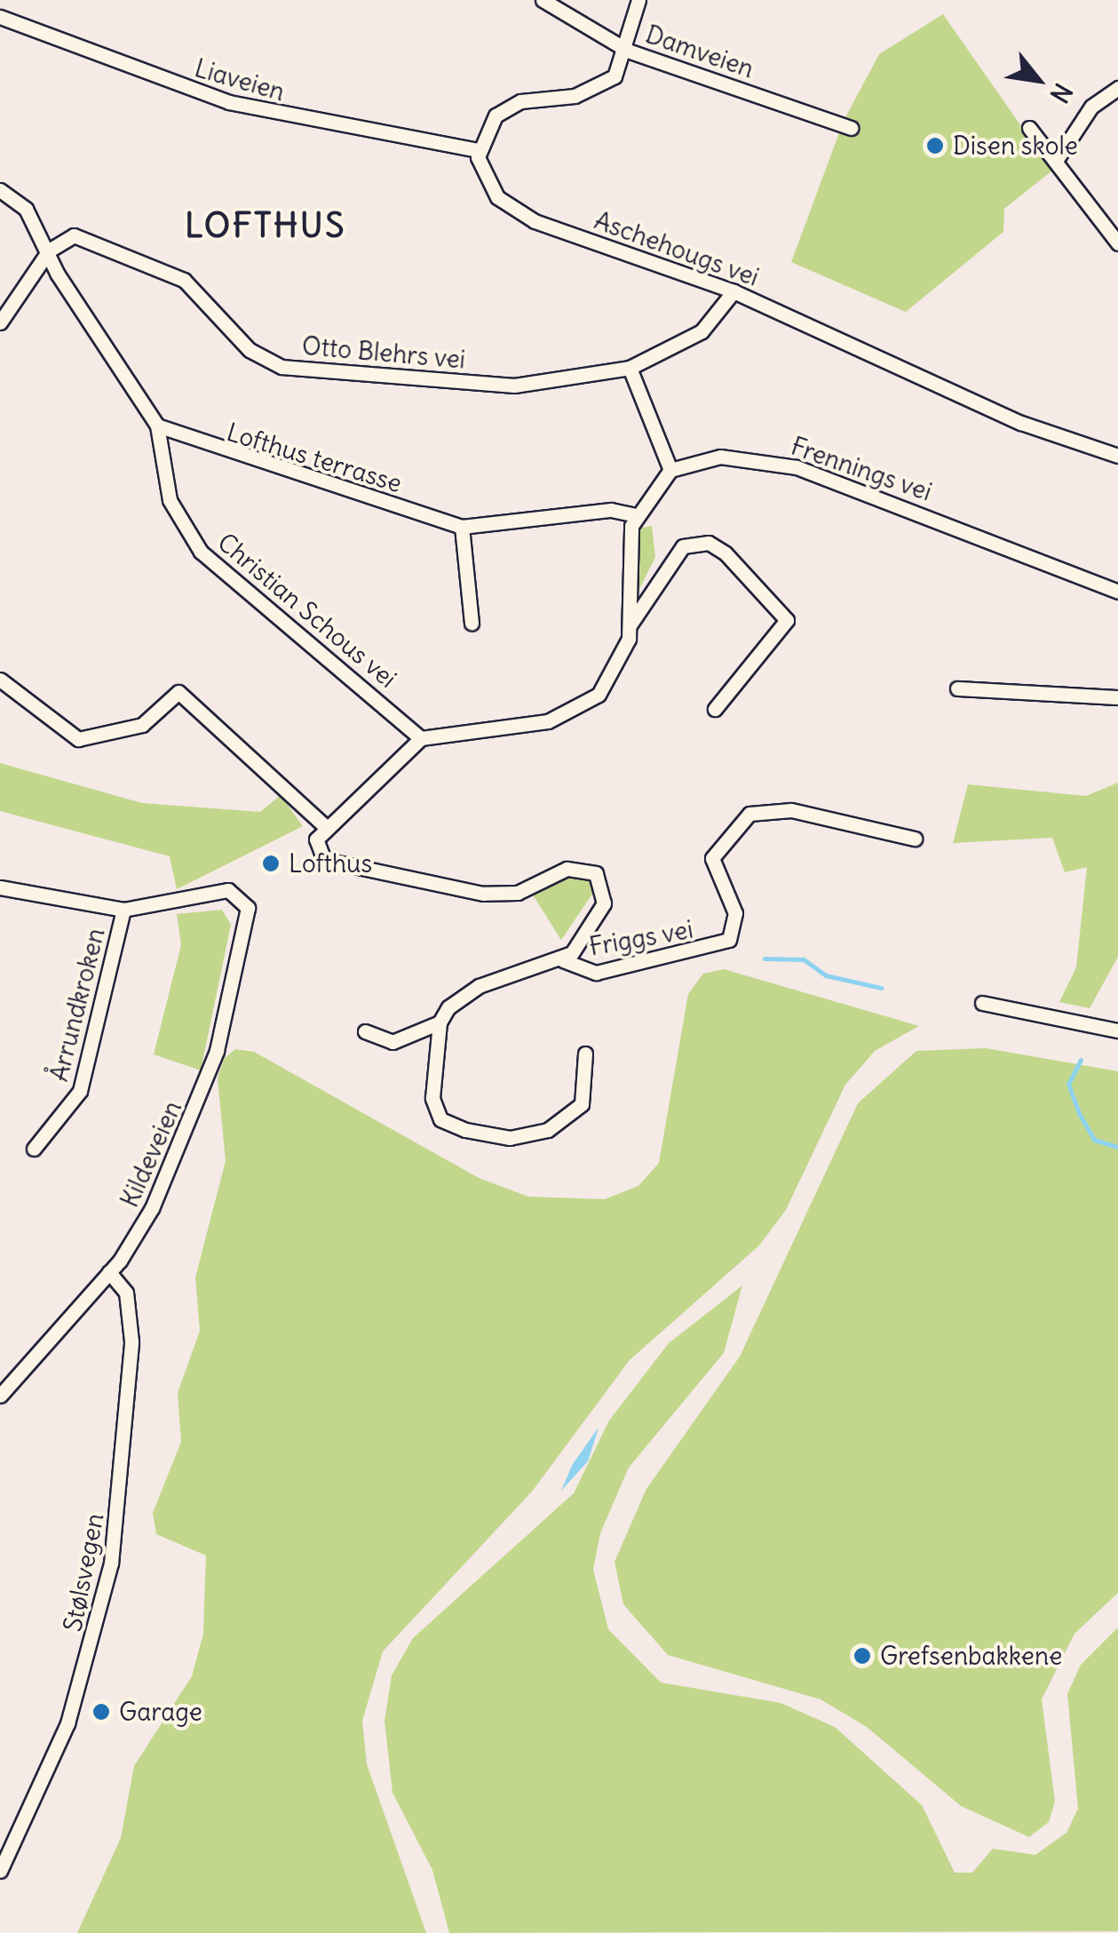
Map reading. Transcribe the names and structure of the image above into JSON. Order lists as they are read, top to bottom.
{
  "streets": {
    "street": [
      "Damveien",
      "Liaveien",
      "Aschehougs vei",
      "Otto Blehrs vei",
      "Lofthus terrasse",
      "Frennings vei",
      "Christian Schous vei",
      "Friggs vei",
      "Årrundkroken",
      "Kildeveien",
      "Stølsvegen"
    ]
  },
  "crossings": [
    ["Liaveien", "Aschehougs vei"],
    ["Aschehougs vei", "Otto Blehrs vei"],
    ["Otto Blehrs vei", "Christian Schous vei"],
    ["Lofthus terrasse", "Christian Schous vei"],
    ["Årrundkroken", "Kildeveien"],
    ["Kildeveien", "Stølsvegen"]
  ],
  "districts": ["LOFTHUS"],
  "places": [
    "Disen skole",
    "Lofthus",
    "Grefsenbakkene",
    "Garage"
  ],
  "north": "bottom right"
}
